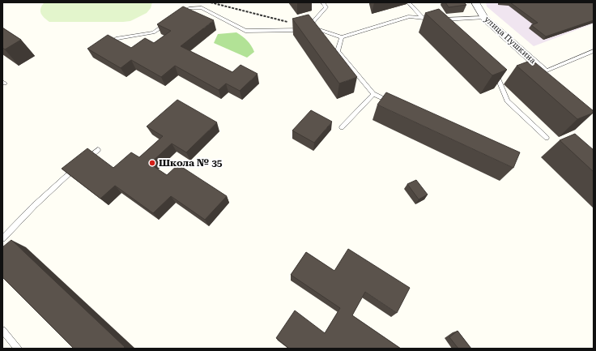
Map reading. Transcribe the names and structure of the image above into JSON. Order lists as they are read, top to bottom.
{
  "streets": {
    "street": ["улица Пушкина"]
  },
  "places": ["Школа № 35"]
}
